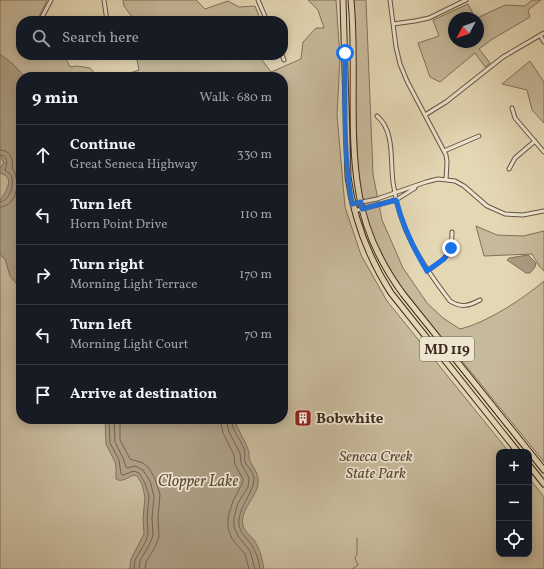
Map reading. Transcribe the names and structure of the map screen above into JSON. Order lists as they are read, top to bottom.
{
  "streets": {
    "main road": ["MD 119"]
  },
  "water": ["Clopper Lake"],
  "parks": ["Seneca Creek State Park"],
  "places": {
    "building": ["Bobwhite"]
  },
  "north": "bottom left",
  "page": {
    "search": "Search here",
    "heading": ["9 min", "Walk · 680 m"],
    "list": [
      ["Continue", "Great Seneca Highway", "330 m"],
      ["Turn left", "Horn Point Drive", "110 m"],
      ["Turn right", "Morning Light Terrace", "170 m"],
      ["Turn left", "Morning Light Court", "70 m"],
      "Arrive at destination"
    ],
    "map_buttons": ["+", "−"]
  }
}
